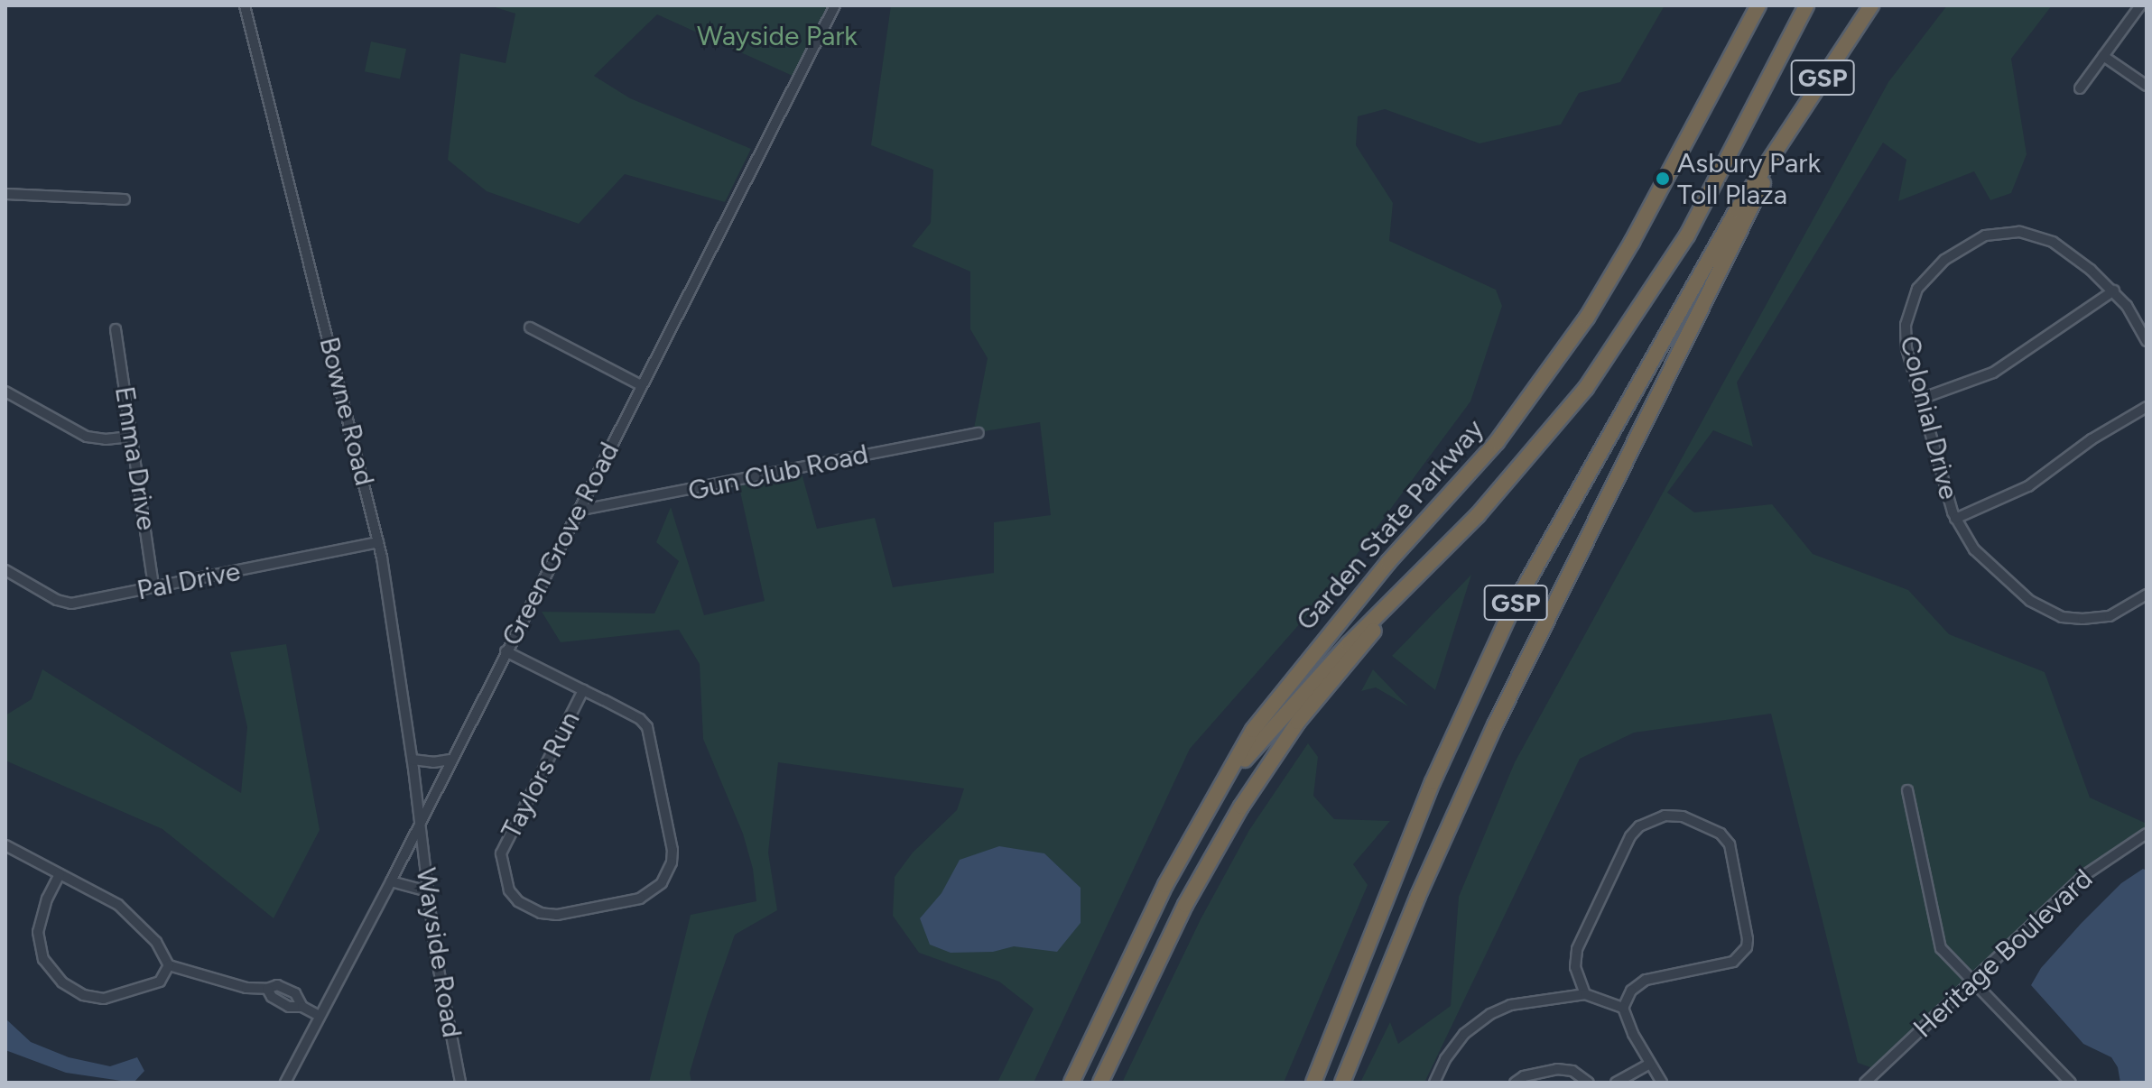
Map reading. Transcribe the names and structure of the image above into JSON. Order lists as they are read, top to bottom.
{
  "streets": {
    "highway": ["GSP", "Garden State Parkway"],
    "street": [
      "Bowne Road",
      "Colonial Drive",
      "Emma Drive",
      "Gun Club Road",
      "Green Grove Road",
      "Pal Drive",
      "Taylors Run",
      "Wayside Road",
      "Heritage Boulevard"
    ]
  },
  "crossings": [
    ["Bowne Road", "Green Grove Road"],
    ["Bowne Road", "Pal Drive"],
    ["Bowne Road", "Wayside Road"],
    ["Emma Drive", "Pal Drive"],
    ["Gun Club Road", "Green Grove Road"],
    ["Green Grove Road", "Taylors Run"],
    ["Green Grove Road", "Wayside Road"]
  ],
  "parks": ["Wayside Park"],
  "places": ["Asbury Park Toll Plaza"]
}
